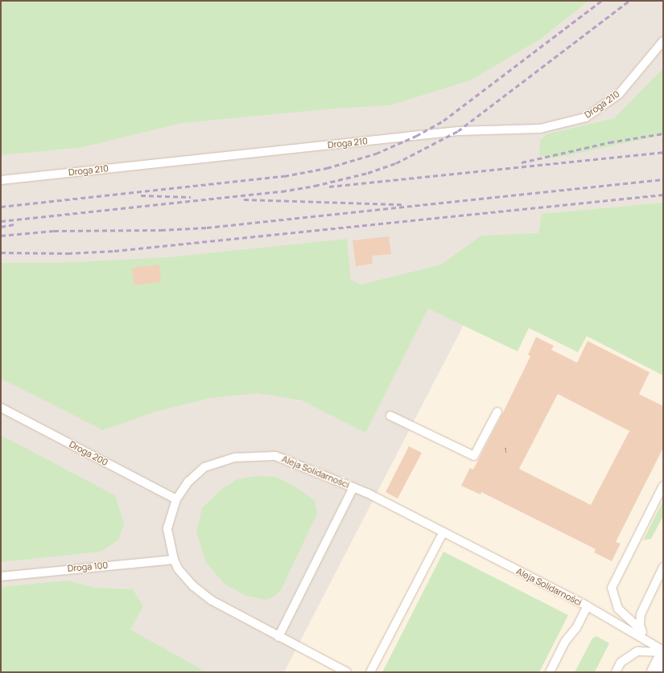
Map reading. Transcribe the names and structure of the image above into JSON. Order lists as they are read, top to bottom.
{
  "streets": {
    "lane": [
      "Droga 210",
      "Droga 200",
      "Aleja Solidarności",
      "Droga 100"
    ]
  },
  "crossings": [
    ["Droga 200", "Aleja Solidarności"],
    ["Aleja Solidarności", "Droga 100"]
  ],
  "house_numbers": ["1"]
}
